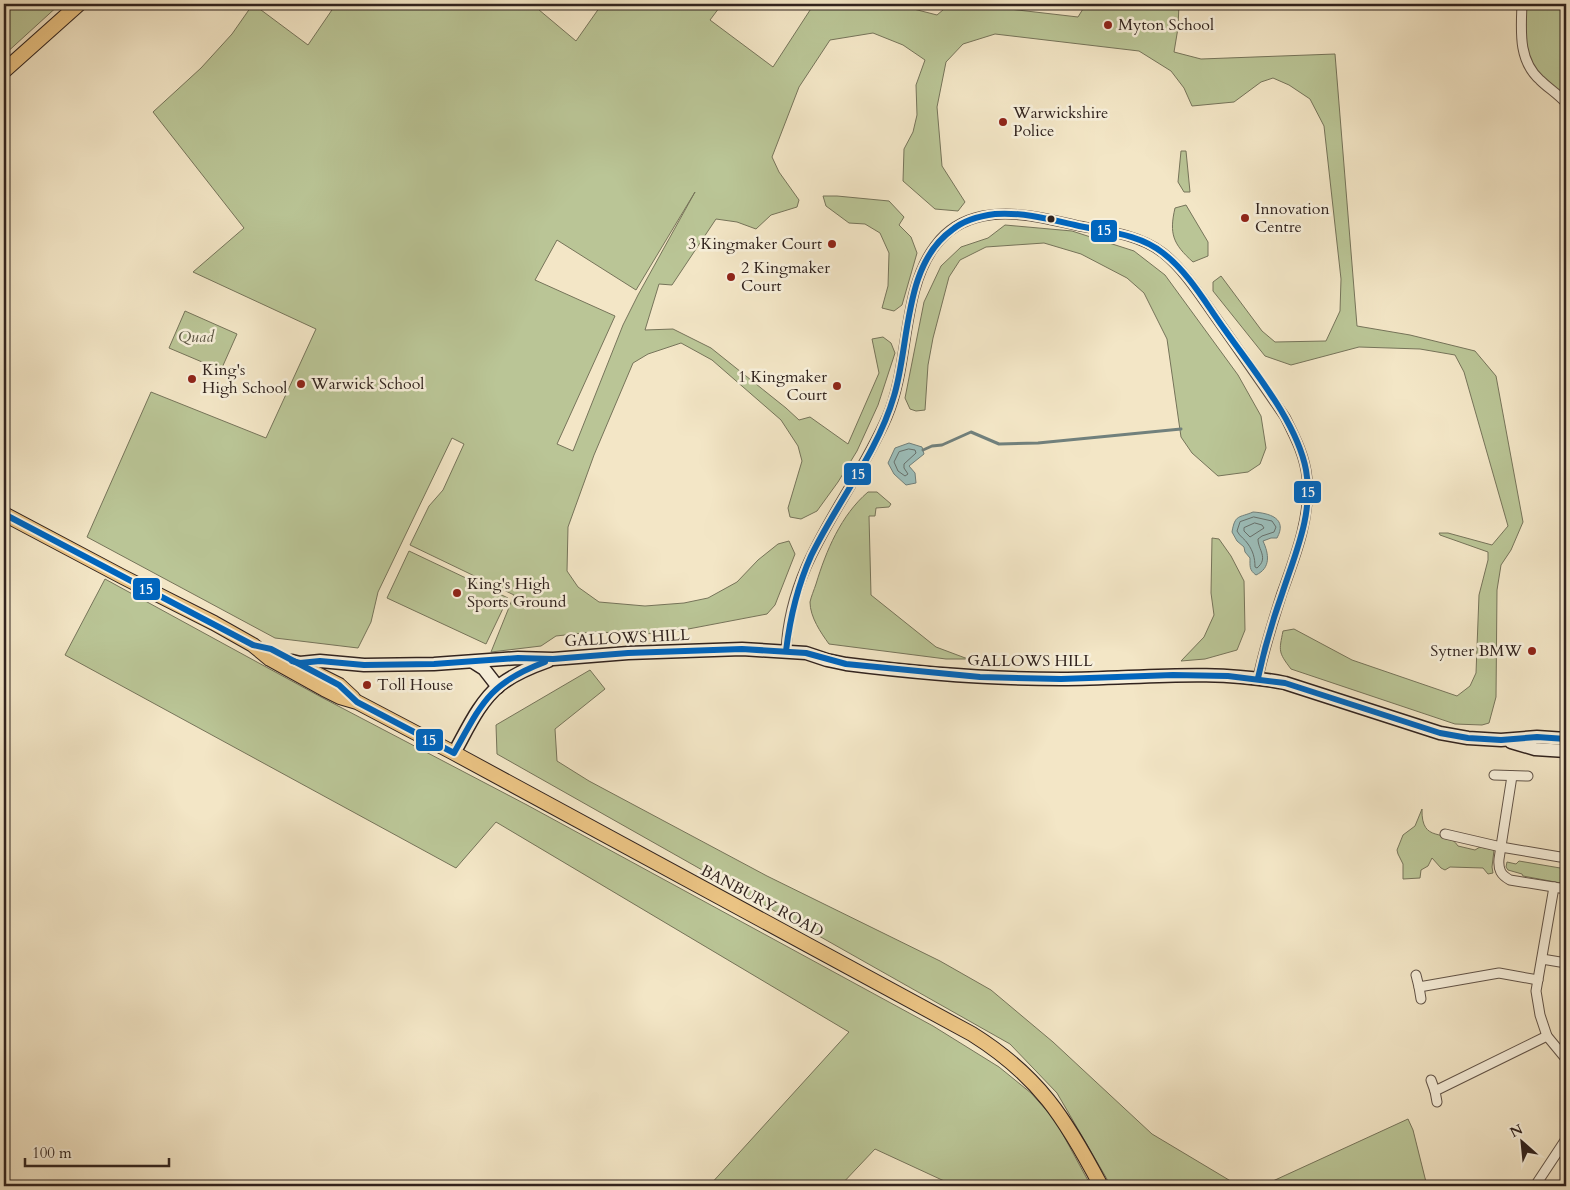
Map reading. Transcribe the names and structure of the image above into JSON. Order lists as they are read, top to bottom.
{
  "streets": {
    "main road": ["BANBURY ROAD"],
    "street": ["GALLOWS HILL"]
  },
  "crossings": [
    ["GALLOWS HILL", "BANBURY ROAD"]
  ],
  "parks": ["Quad"],
  "places": [
    "Myton School",
    "Warwickshire Police",
    "Innovation Centre",
    "3 Kingmaker Court",
    "2 Kingmaker Court",
    "King's High School",
    "Warwick School",
    "1 Kingmaker Court",
    "King's High Sports Ground",
    "Sytner BMW",
    "Toll House"
  ],
  "lines": ["transit line 15"],
  "scale_bar": "100 m",
  "north": "top left"
}
